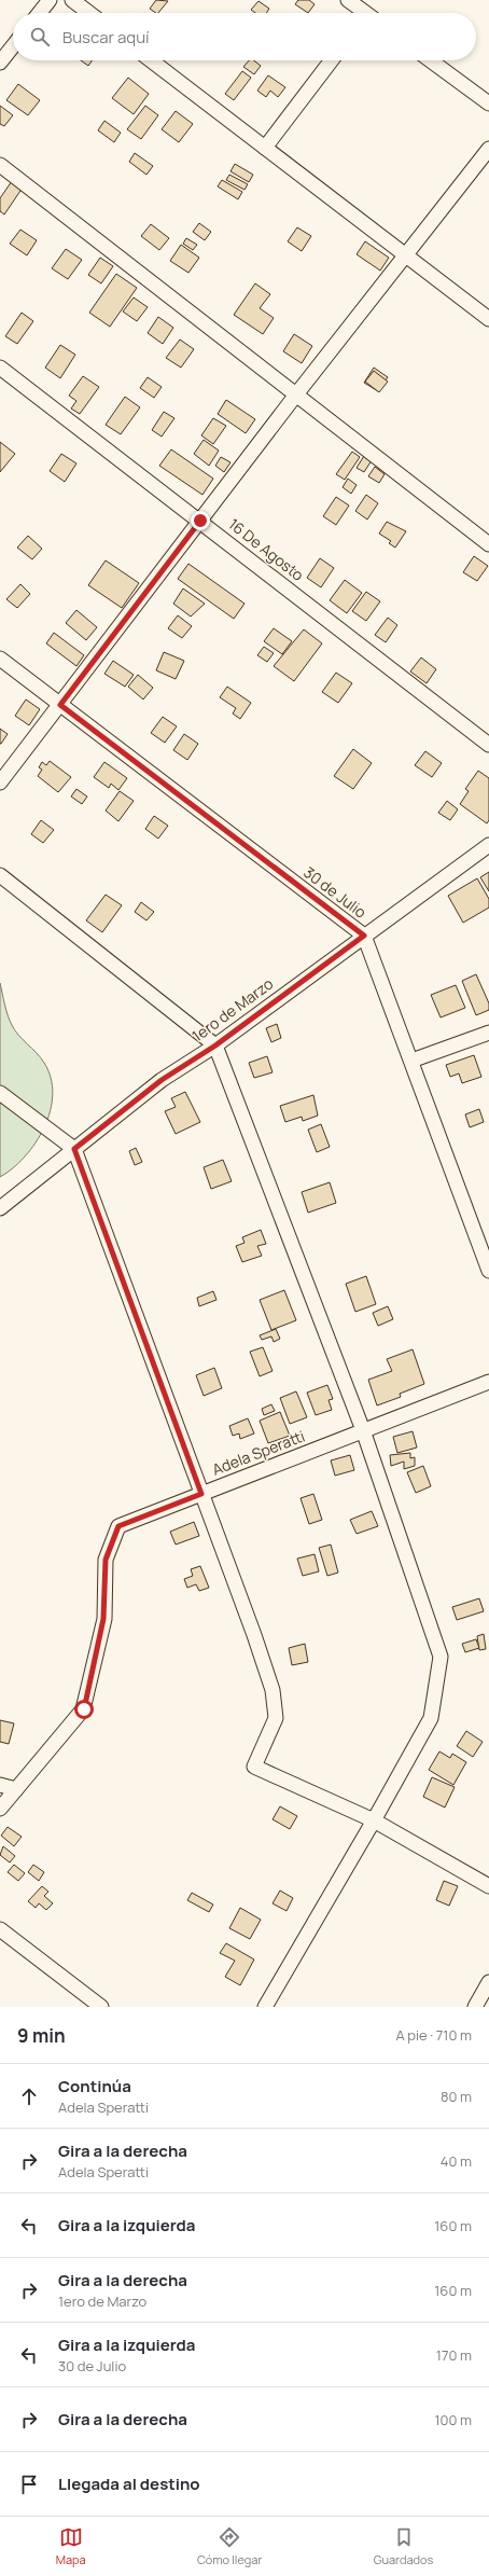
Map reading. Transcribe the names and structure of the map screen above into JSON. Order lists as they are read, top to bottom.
{
  "streets": {
    "street": [
      "16 De Agosto",
      "30 de Julio",
      "1ero de Marzo",
      "Adela Speratti"
    ]
  },
  "crossings": [
    ["30 de Julio", "1ero de Marzo"]
  ],
  "page": {
    "search": "Buscar aquí",
    "heading": ["9 min", "A pie · 710 m"],
    "list": [
      ["Continúa", "Adela Speratti", "80 m"],
      ["Gira a la derecha", "Adela Speratti", "40 m"],
      ["Gira a la izquierda", "160 m"],
      ["Gira a la derecha", "1ero de Marzo", "160 m"],
      ["Gira a la izquierda", "30 de Julio", "170 m"],
      ["Gira a la derecha", "100 m"],
      "Llegada al destino"
    ],
    "nav": ["Mapa", "Cómo llegar", "Guardados"]
  }
}
